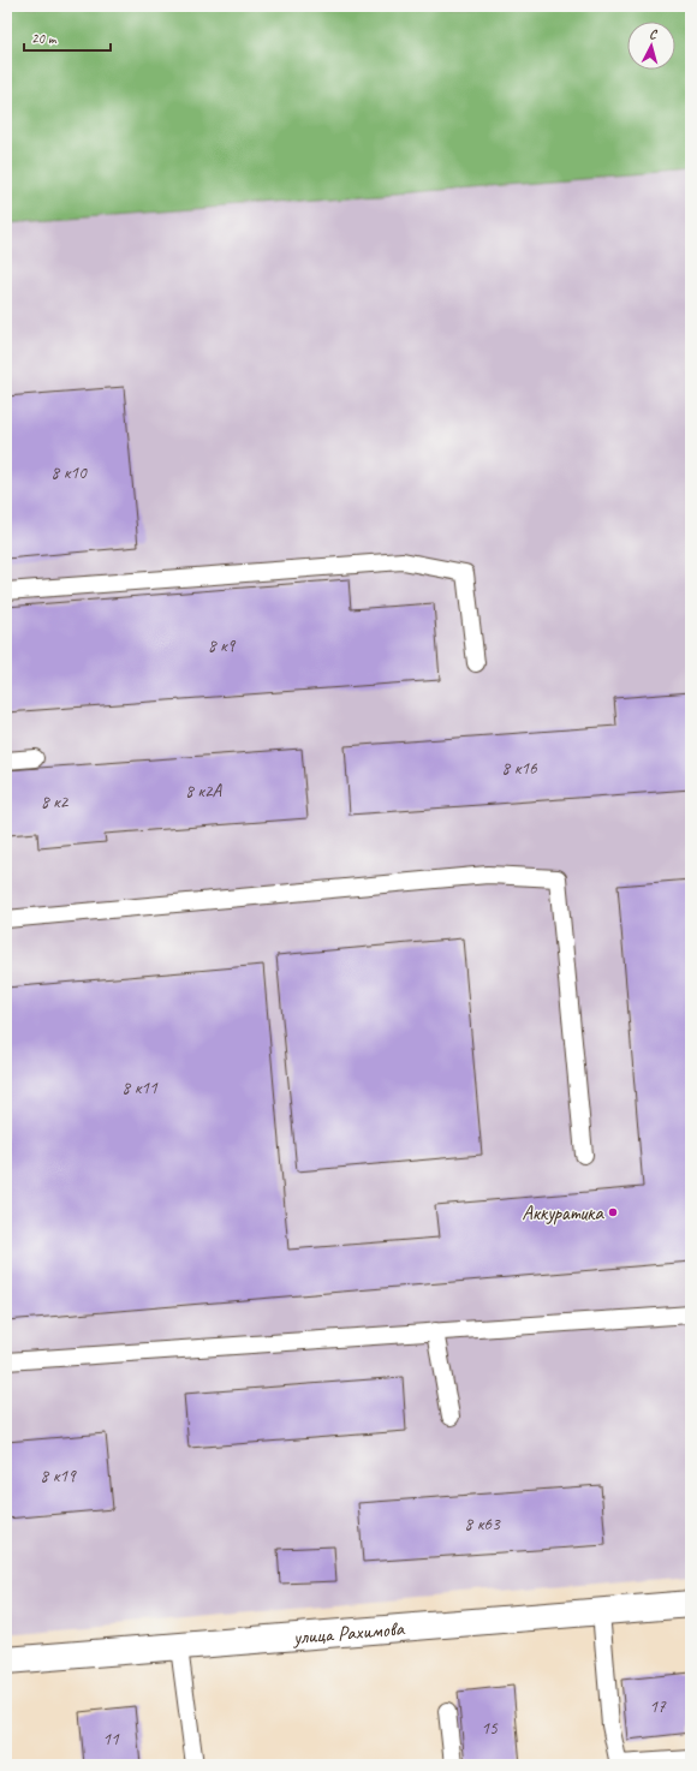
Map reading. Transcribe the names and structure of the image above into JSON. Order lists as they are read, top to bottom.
{
  "streets": {
    "street": ["улица Рахимова"]
  },
  "places": ["Аккуратика"],
  "house_numbers": [
    "8 к10",
    "8 к9",
    "8 к16",
    "8 к2А",
    "8 к2",
    "8 к11",
    "8 к19",
    "8 к63",
    "17",
    "15",
    "11"
  ],
  "scale_bar": "20 m",
  "north": "top"
}
